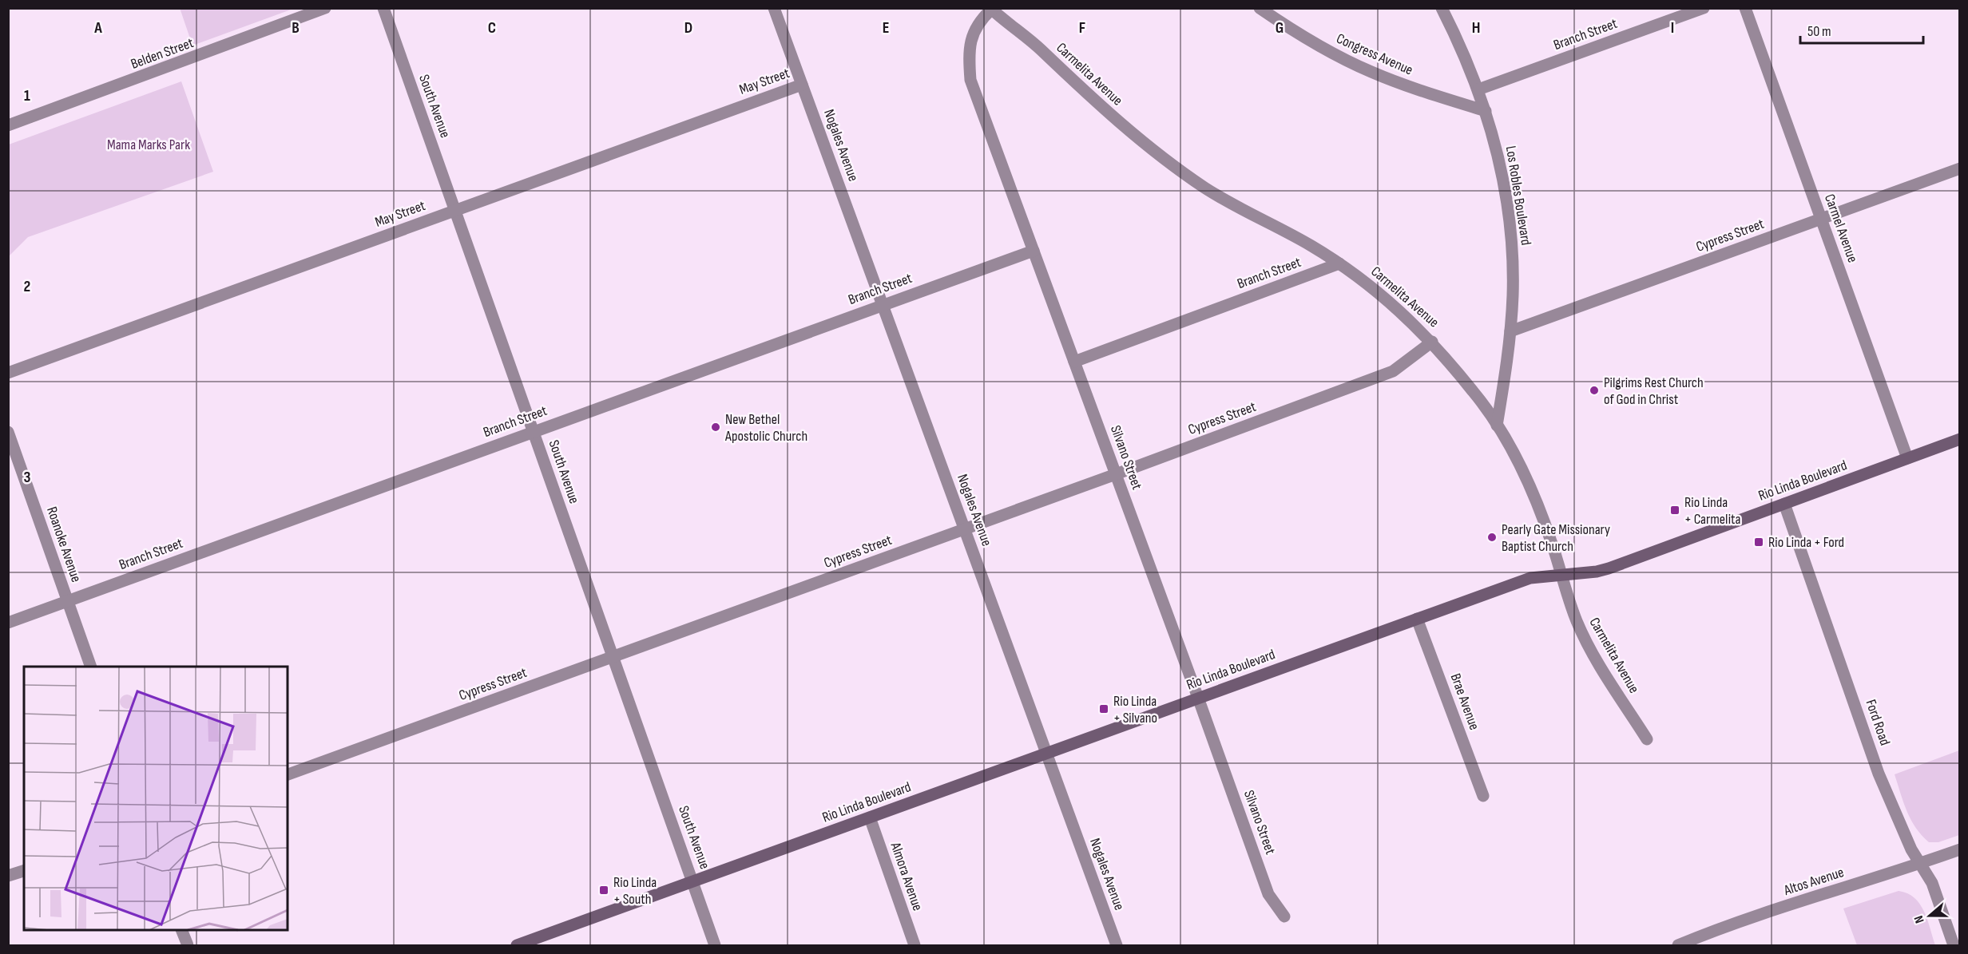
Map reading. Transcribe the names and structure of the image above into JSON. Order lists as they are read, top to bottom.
{
  "streets": {
    "main road": ["Rio Linda Boulevard"],
    "street": [
      "Branch Street",
      "Belden Street",
      "Congress Avenue",
      "Carmelita Avenue",
      "May Street",
      "South Avenue",
      "Nogales Avenue",
      "Los Robles Boulevard",
      "Carmel Avenue",
      "Cypress Street",
      "Silvano Street",
      "Roanoke Avenue",
      "Brae Avenue",
      "Ford Road",
      "Almora Avenue",
      "Altos Avenue"
    ]
  },
  "crossings": [
    ["Branch Street", "Carmelita Avenue"],
    ["Branch Street", "South Avenue"],
    ["Branch Street", "Nogales Avenue"],
    ["Branch Street", "Los Robles Boulevard"],
    ["Branch Street", "Silvano Street"],
    ["Branch Street", "Roanoke Avenue"],
    ["Congress Avenue", "Los Robles Boulevard"],
    ["Carmelita Avenue", "Los Robles Boulevard"],
    ["Carmelita Avenue", "Cypress Street"],
    ["Carmelita Avenue", "Silvano Street"],
    ["Carmelita Avenue", "Rio Linda Boulevard"],
    ["May Street", "South Avenue"],
    ["May Street", "Nogales Avenue"],
    ["South Avenue", "Cypress Street"],
    ["South Avenue", "Rio Linda Boulevard"],
    ["Nogales Avenue", "Cypress Street"],
    ["Nogales Avenue", "Rio Linda Boulevard"],
    ["Los Robles Boulevard", "Cypress Street"],
    ["Carmel Avenue", "Cypress Street"],
    ["Carmel Avenue", "Rio Linda Boulevard"],
    ["Cypress Street", "Silvano Street"],
    ["Silvano Street", "Rio Linda Boulevard"],
    ["Rio Linda Boulevard", "Brae Avenue"],
    ["Rio Linda Boulevard", "Ford Road"],
    ["Rio Linda Boulevard", "Almora Avenue"],
    ["Ford Road", "Altos Avenue"]
  ],
  "parks": ["Mama Marks Park"],
  "places": {
    "other": ["Pilgrims Rest Church of God in Christ", "New Bethel Apostolic Church", "Pearly Gate Missionary Baptist Church"],
    "transit": [
      "Rio Linda + Carmelita",
      "Rio Linda + Ford",
      "Rio Linda + Silvano",
      "Rio Linda + South"
    ]
  },
  "scale_bar": "50 m",
  "north": "left",
  "grid": {
    "columns": [
      "A",
      "B",
      "C",
      "D",
      "E",
      "F",
      "G",
      "H",
      "I"
    ],
    "rows": ["1", "2", "3"]
  }
}
